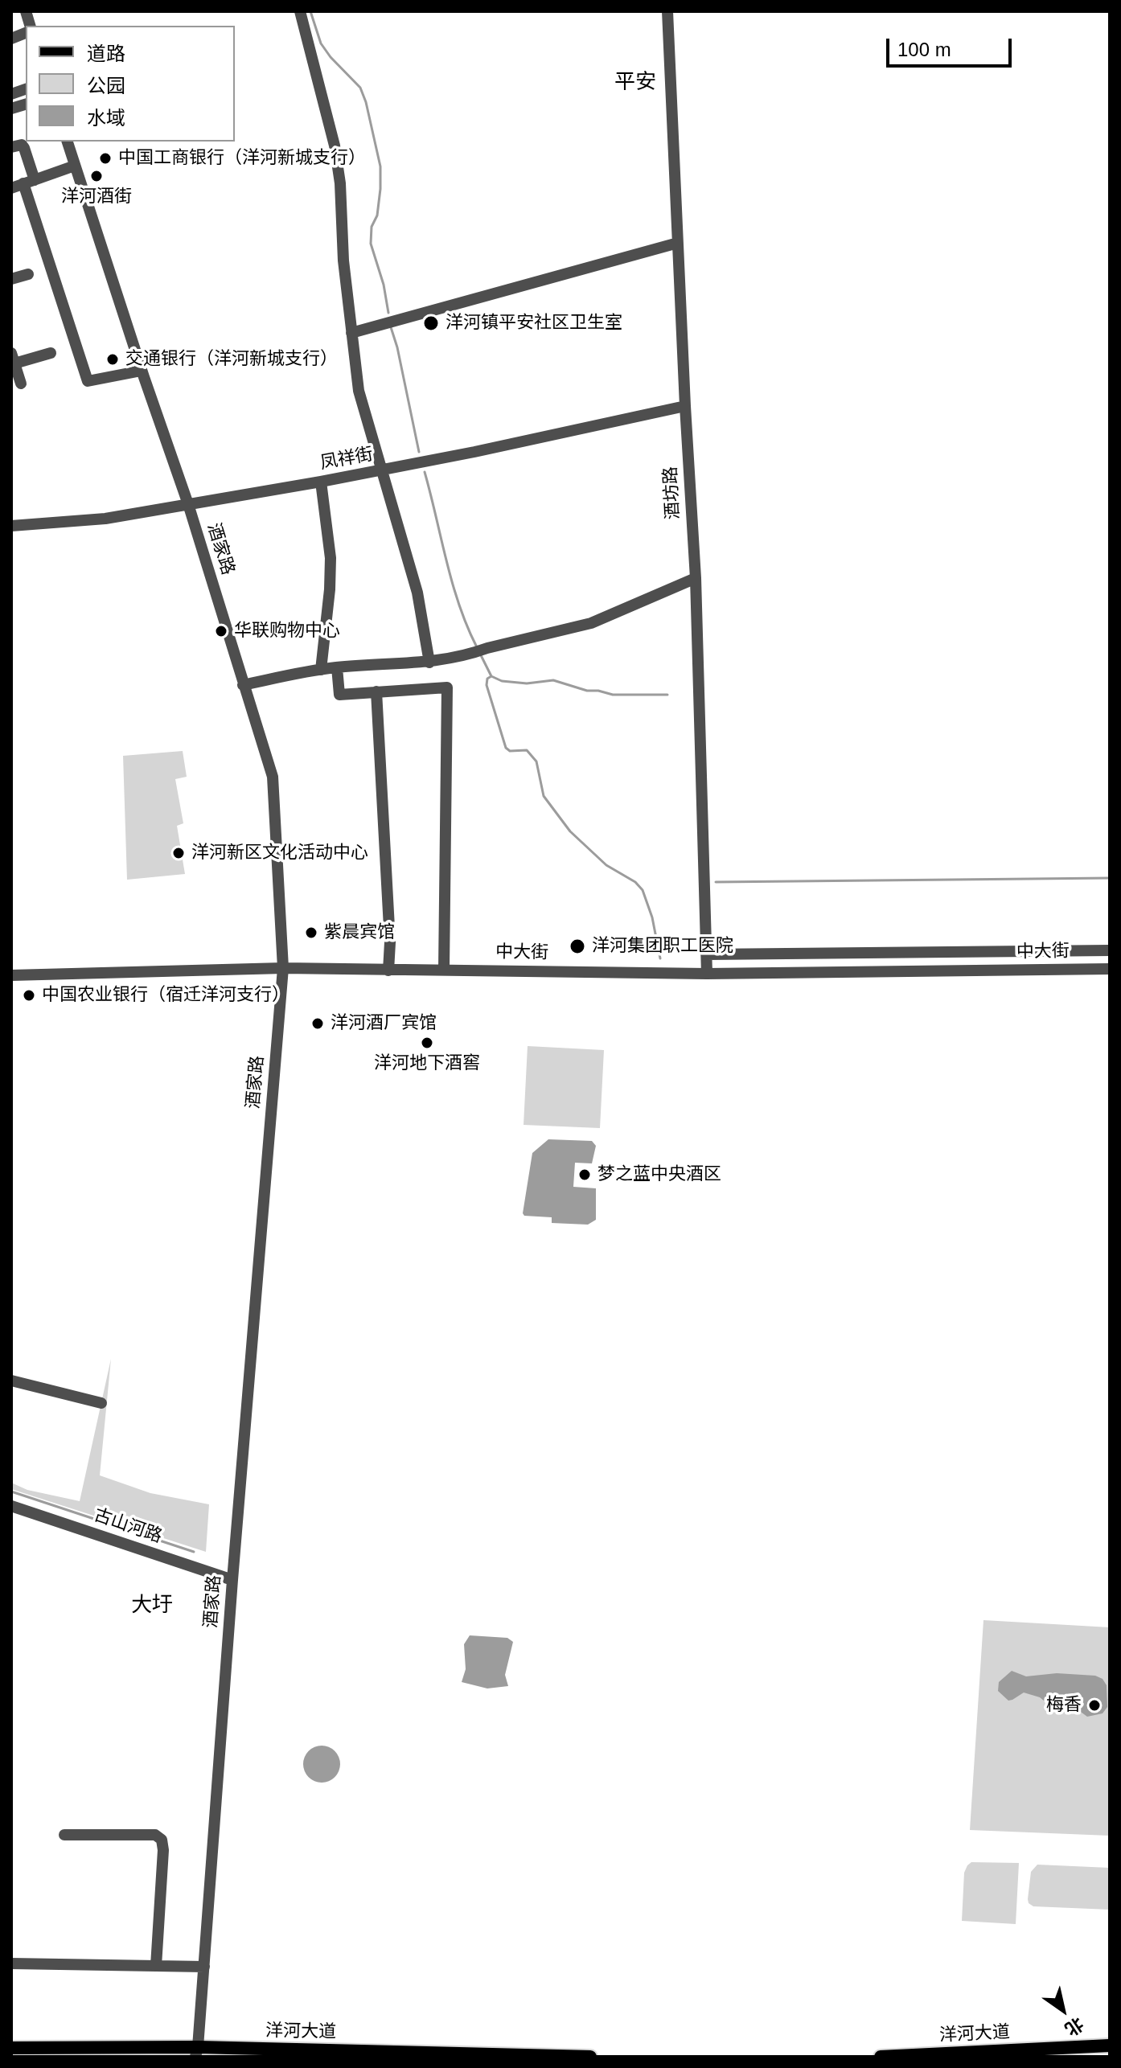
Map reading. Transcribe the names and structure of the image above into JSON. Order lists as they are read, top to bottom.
{
  "streets": {
    "main road": ["洋河大道"],
    "street": [
      "凤祥街",
      "酒坊路",
      "酒家路",
      "中大街",
      "古山河路"
    ]
  },
  "crossings": [
    ["凤祥街", "酒坊路"],
    ["凤祥街", "酒家路"],
    ["酒坊路", "中大街"],
    ["酒家路", "中大街"],
    ["酒家路", "古山河路"],
    ["酒家路", "洋河大道"]
  ],
  "districts": ["平安", "大圩"],
  "places": [
    "中国工商银行（洋河新城支行）",
    "洋河酒街",
    "洋河镇平安社区卫生室",
    "交通银行（洋河新城支行）",
    "华联购物中心",
    "洋河新区文化活动中心",
    "紫晨宾馆",
    "洋河集团职工医院",
    "中国农业银行（宿迁洋河支行）",
    "洋河酒厂宾馆",
    "洋河地下酒窖",
    "梦之蓝中央酒区",
    "梅香"
  ],
  "legend": ["道路", "公园", "水域"],
  "scale_bar": "100 m",
  "north": "bottom right"
}
